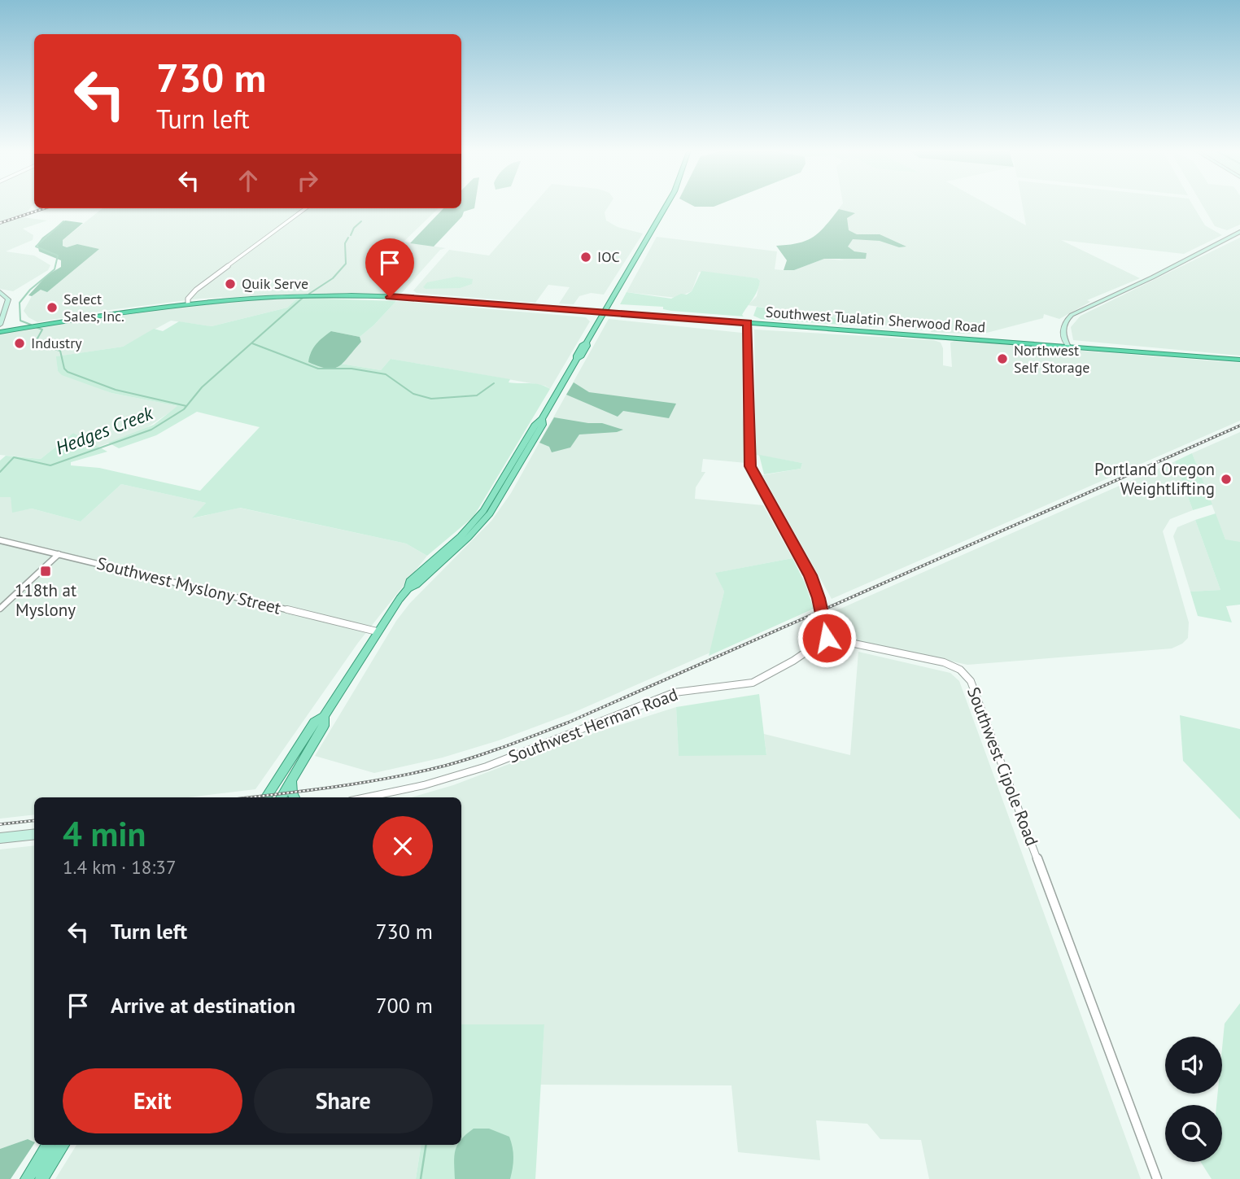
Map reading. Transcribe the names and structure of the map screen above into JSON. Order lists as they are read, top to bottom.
{
  "streets": {
    "highway": ["Southwest Tualatin Sherwood Road"],
    "street": ["Southwest Myslony Street", "Southwest Herman Road", "Southwest Cipole Road"]
  },
  "crossings": [
    ["Southwest Herman Road", "Southwest Cipole Road"]
  ],
  "water": ["Hedges Creek"],
  "places": {
    "other": [
      "IOC",
      "Quik Serve",
      "Select Sales, Inc.",
      "Industry",
      "Northwest Self Storage",
      "Portland Oregon Weightlifting"
    ],
    "transit": ["118th at Myslony"]
  },
  "page": {
    "turn": ["730 m", "Turn left"],
    "heading": ["4 min", "1.4 km · 18:37"],
    "list": [
      {
        "name": "Turn left",
        "value": "730 m"
      },
      {
        "name": "Arrive at destination",
        "value": "700 m"
      }
    ],
    "buttons": ["Exit", "Share"]
  }
}
